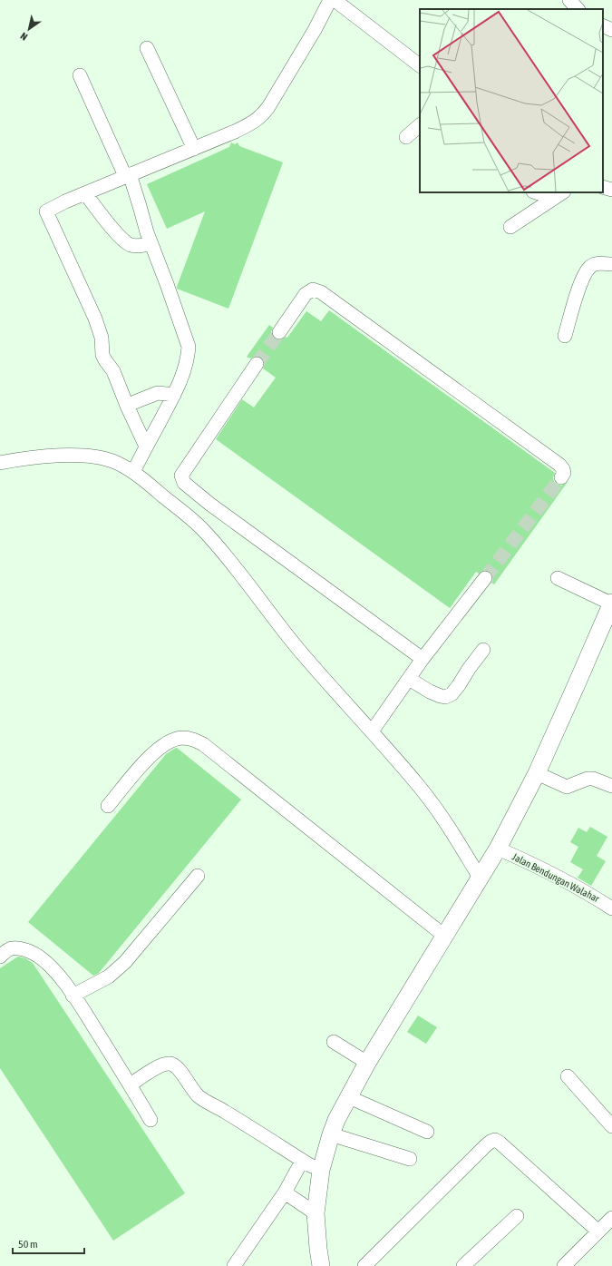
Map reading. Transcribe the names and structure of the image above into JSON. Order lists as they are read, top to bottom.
{
  "streets": {
    "street": ["Jalan Bendungan Walahar"]
  },
  "scale_bar": "50 m",
  "north": "bottom left"
}
